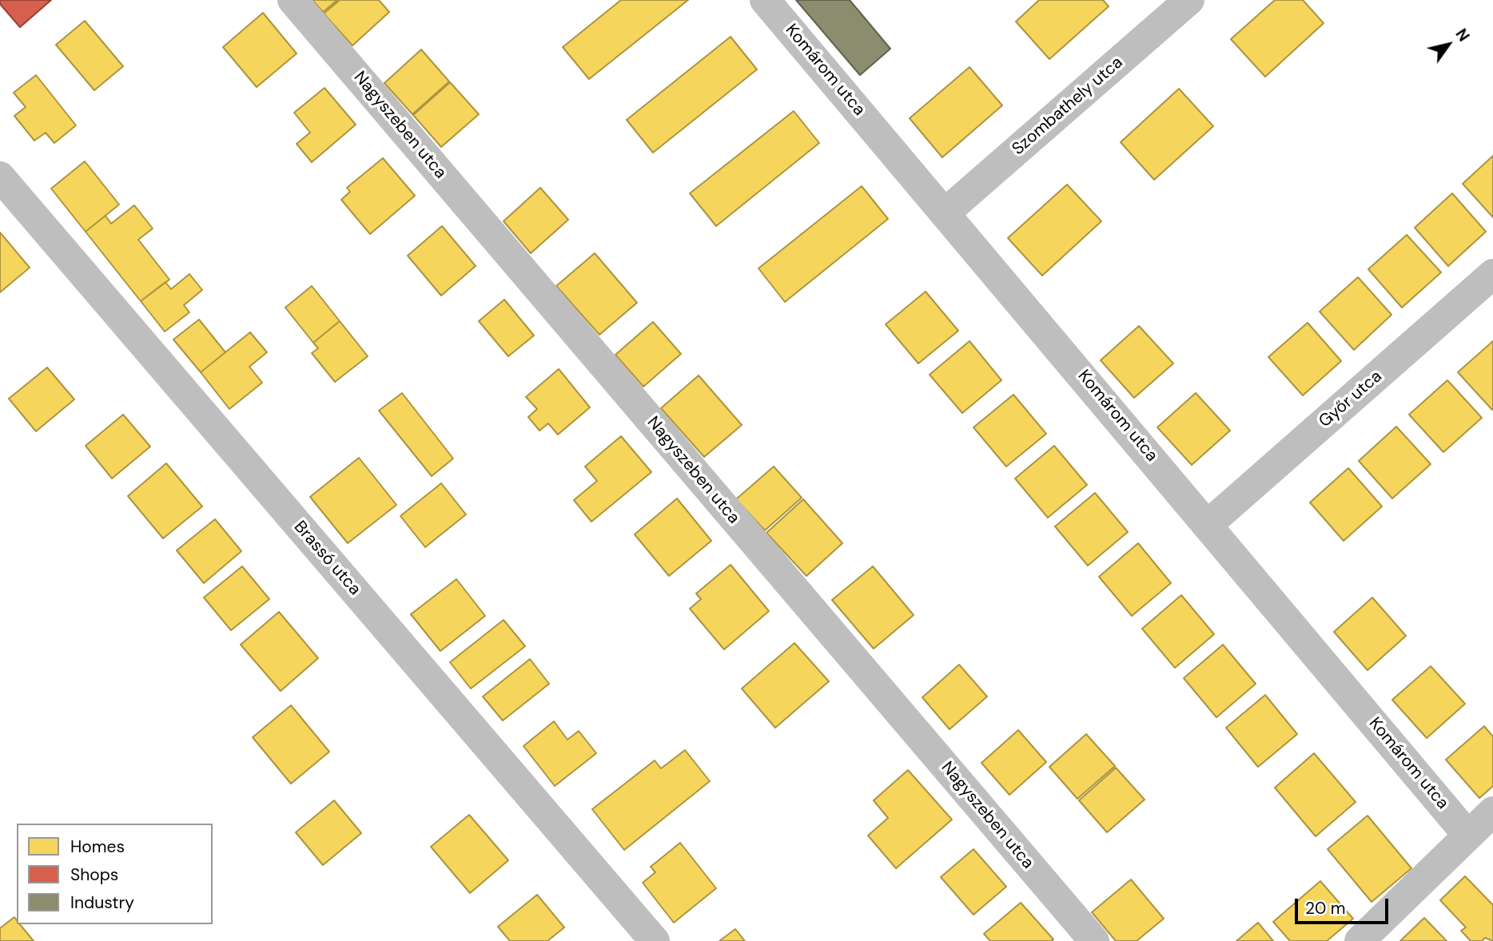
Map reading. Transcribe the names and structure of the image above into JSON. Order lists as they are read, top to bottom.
{
  "streets": {
    "street": [
      "Komárom utca",
      "Szombathely utca",
      "Nagyszeben utca",
      "Győr utca",
      "Brassó utca"
    ]
  },
  "crossings": [
    ["Komárom utca", "Szombathely utca"],
    ["Komárom utca", "Győr utca"]
  ],
  "legend": ["Homes", "Shops", "Industry"],
  "scale_bar": "20 m",
  "north": "top right"
}
